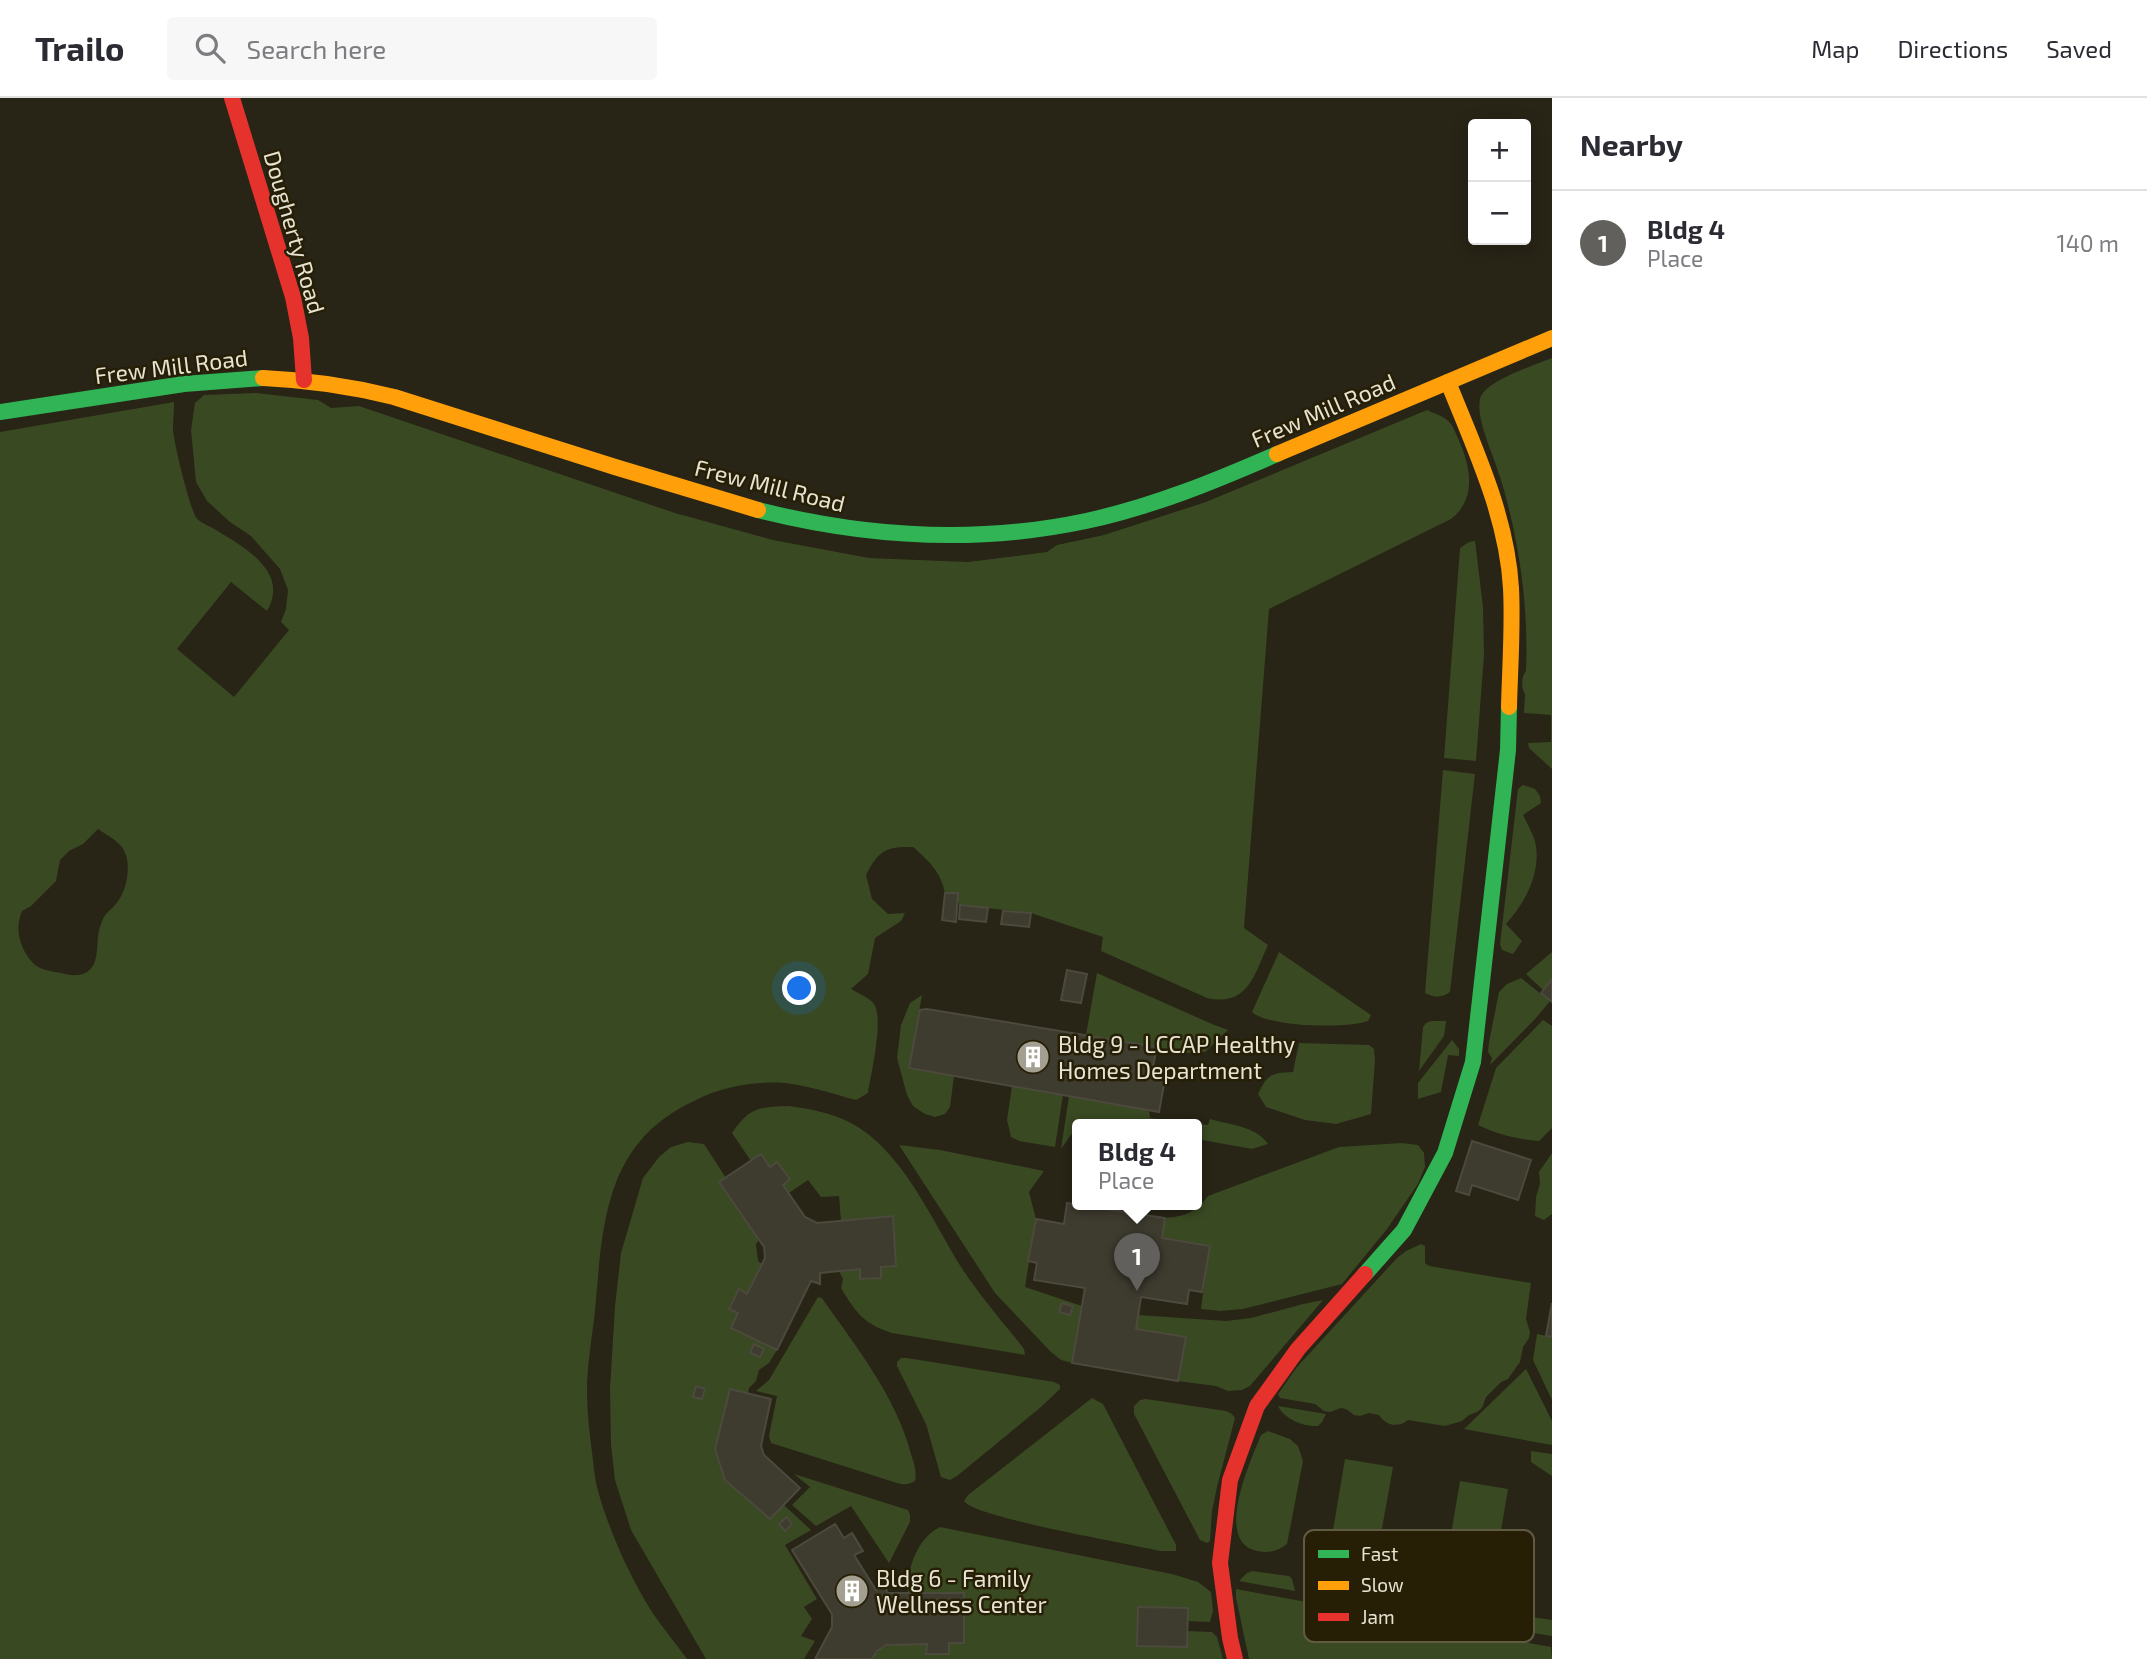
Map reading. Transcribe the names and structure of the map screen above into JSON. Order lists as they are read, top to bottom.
{
  "streets": {
    "street": ["Dougherty Road", "Frew Mill Road"]
  },
  "crossings": [
    ["Dougherty Road", "Frew Mill Road"]
  ],
  "places": {
    "building": ["Bldg 9 - LCCAP Healthy Homes Department", "Bldg 6 - Family Wellness Center"]
  },
  "legend": ["Fast", "Slow", "Jam"],
  "page": {
    "header": "Trailo",
    "search": "Search here",
    "nav": ["Map", "Directions", "Saved"],
    "heading": "Nearby",
    "map_buttons": ["+", "−"],
    "list": [
      {
        "mark": "1",
        "name": "Bldg 4",
        "note": "Place",
        "value": "140 m"
      }
    ],
    "popup": ["Bldg 4", "Place"],
    "pins": "1"
  }
}
